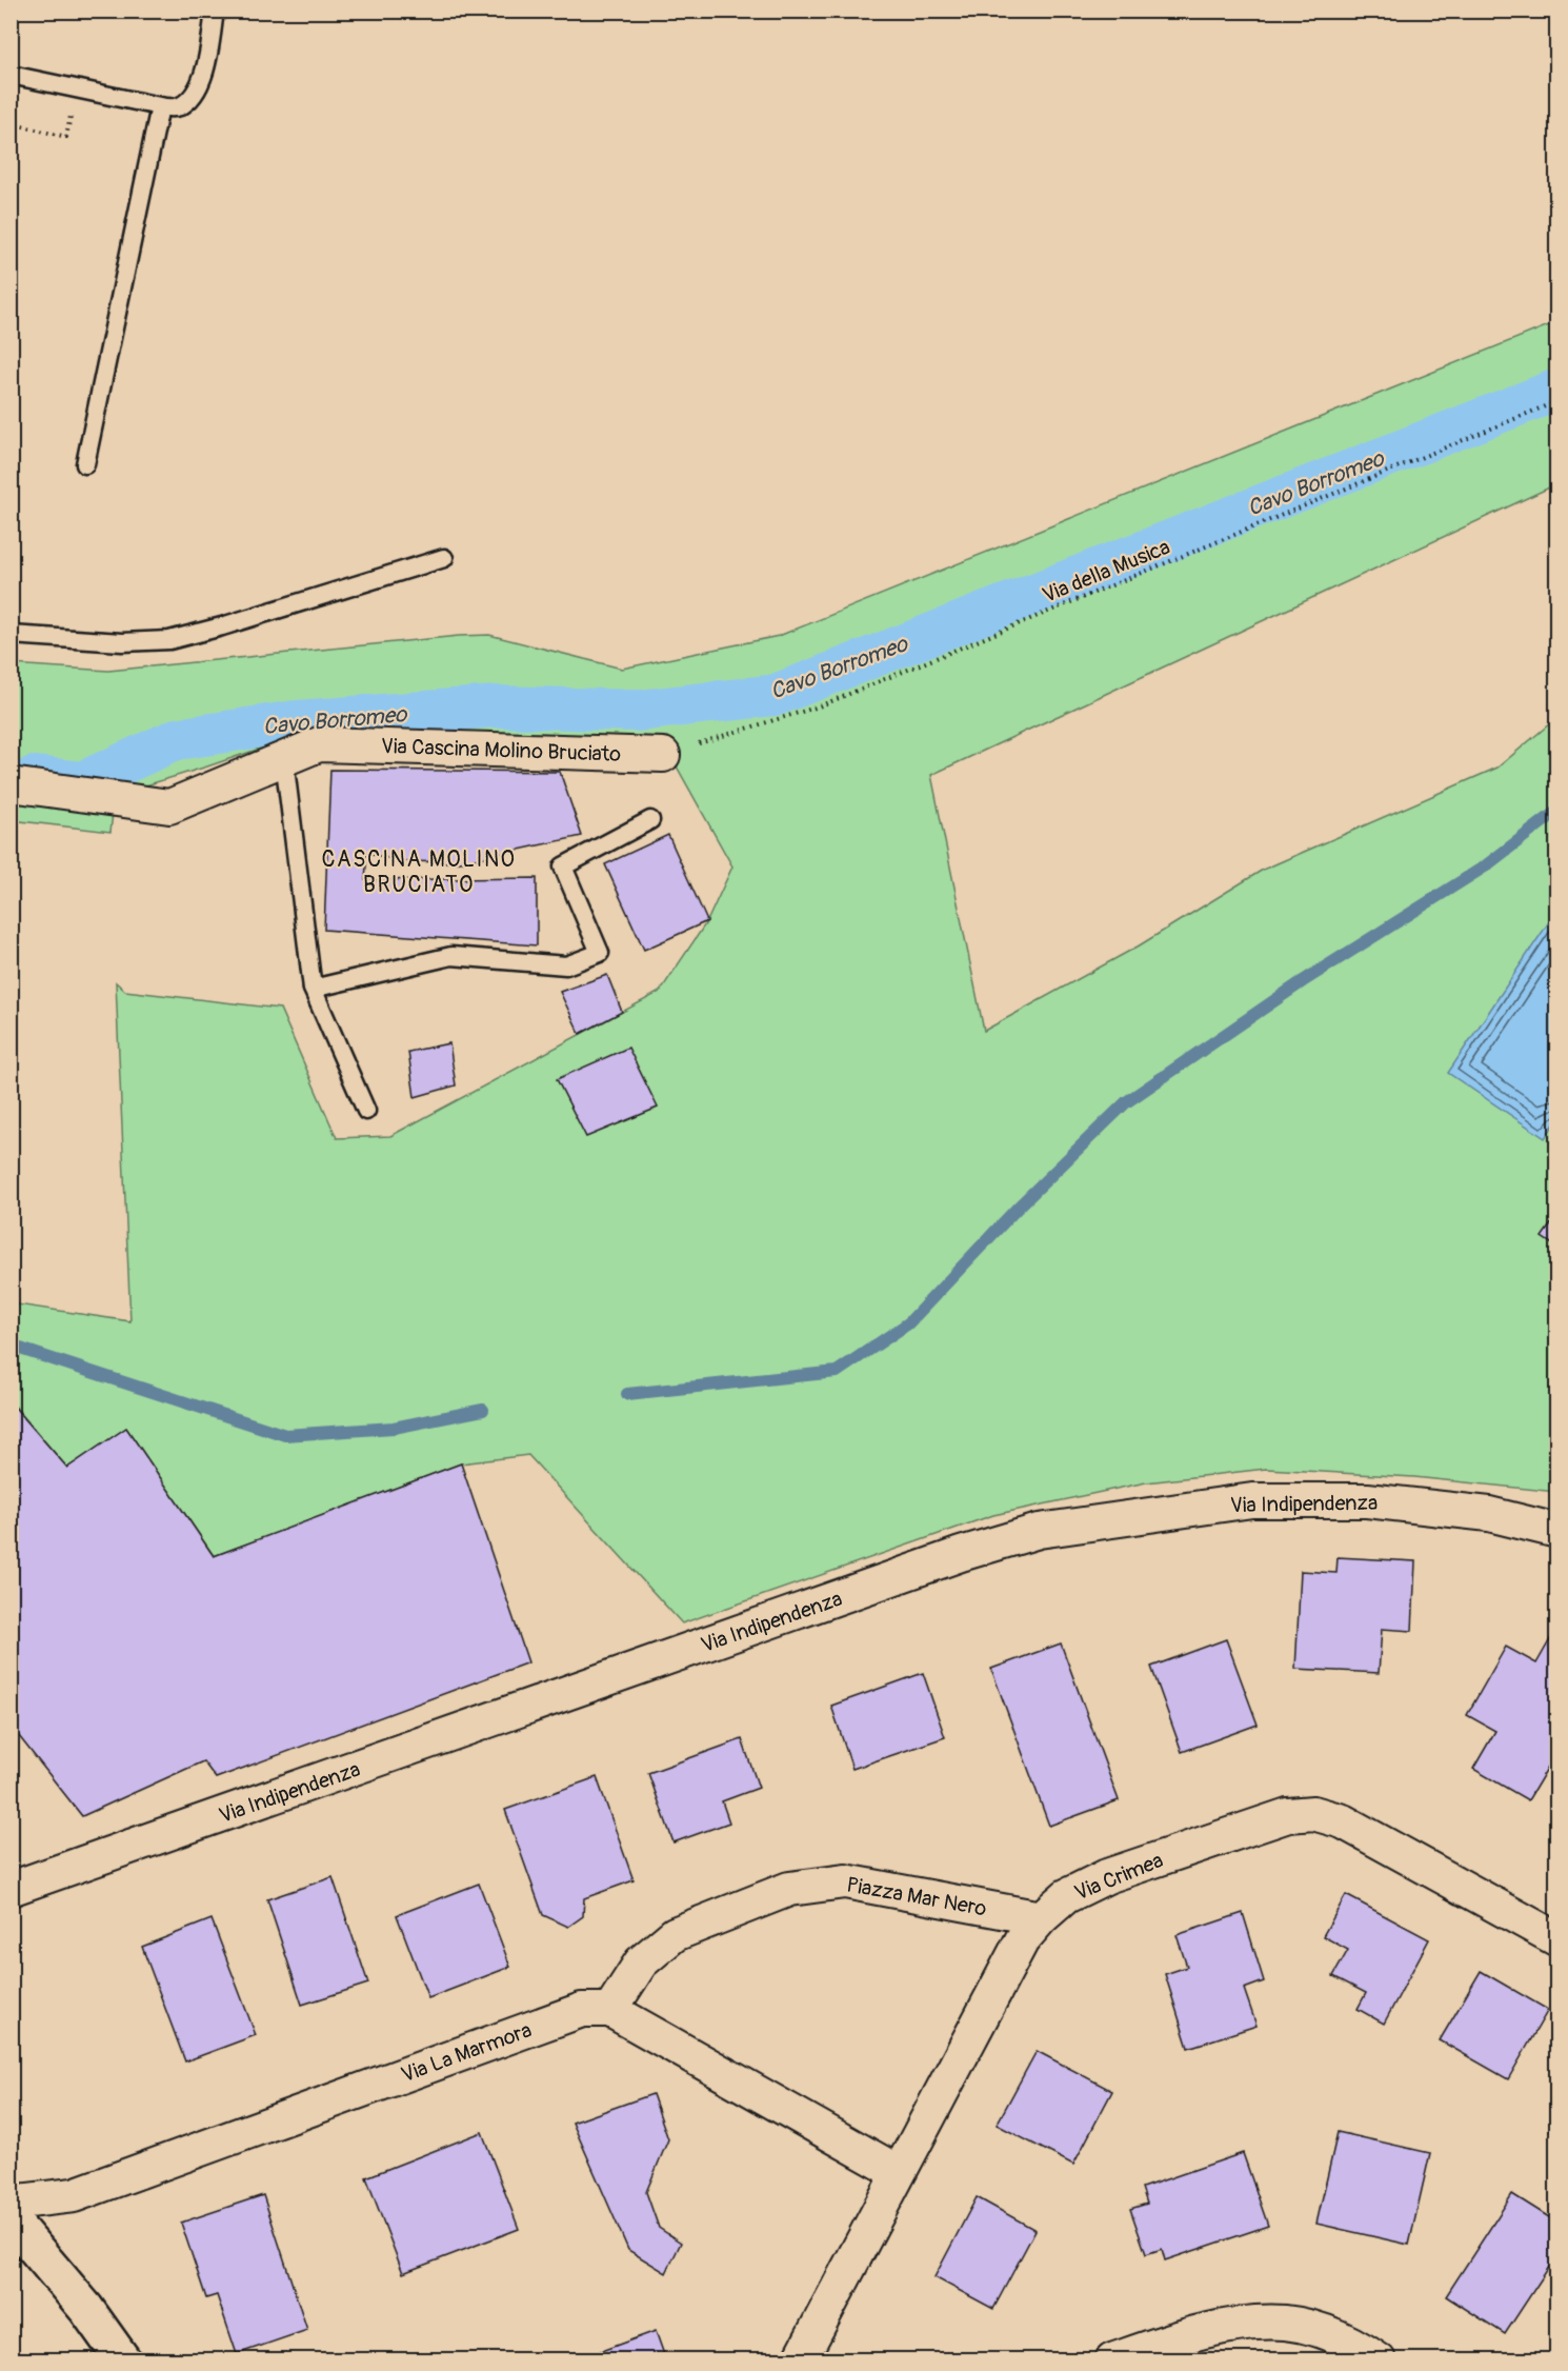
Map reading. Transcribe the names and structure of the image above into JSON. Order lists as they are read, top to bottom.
{
  "streets": {
    "street": [
      "Via Cascina Molino Bruciato",
      "Via Indipendenza",
      "Via Crimea",
      "Piazza Mar Nero",
      "Via La Marmora"
    ],
    "path": ["Via della Musica"]
  },
  "crossings": [
    ["Via della Musica", "Via Cascina Molino Bruciato"],
    ["Via Crimea", "Piazza Mar Nero"],
    ["Piazza Mar Nero", "Via La Marmora"]
  ],
  "districts": ["CASCINA MOLINO BRUCIATO"],
  "water": ["Cavo Borromeo"]
}
